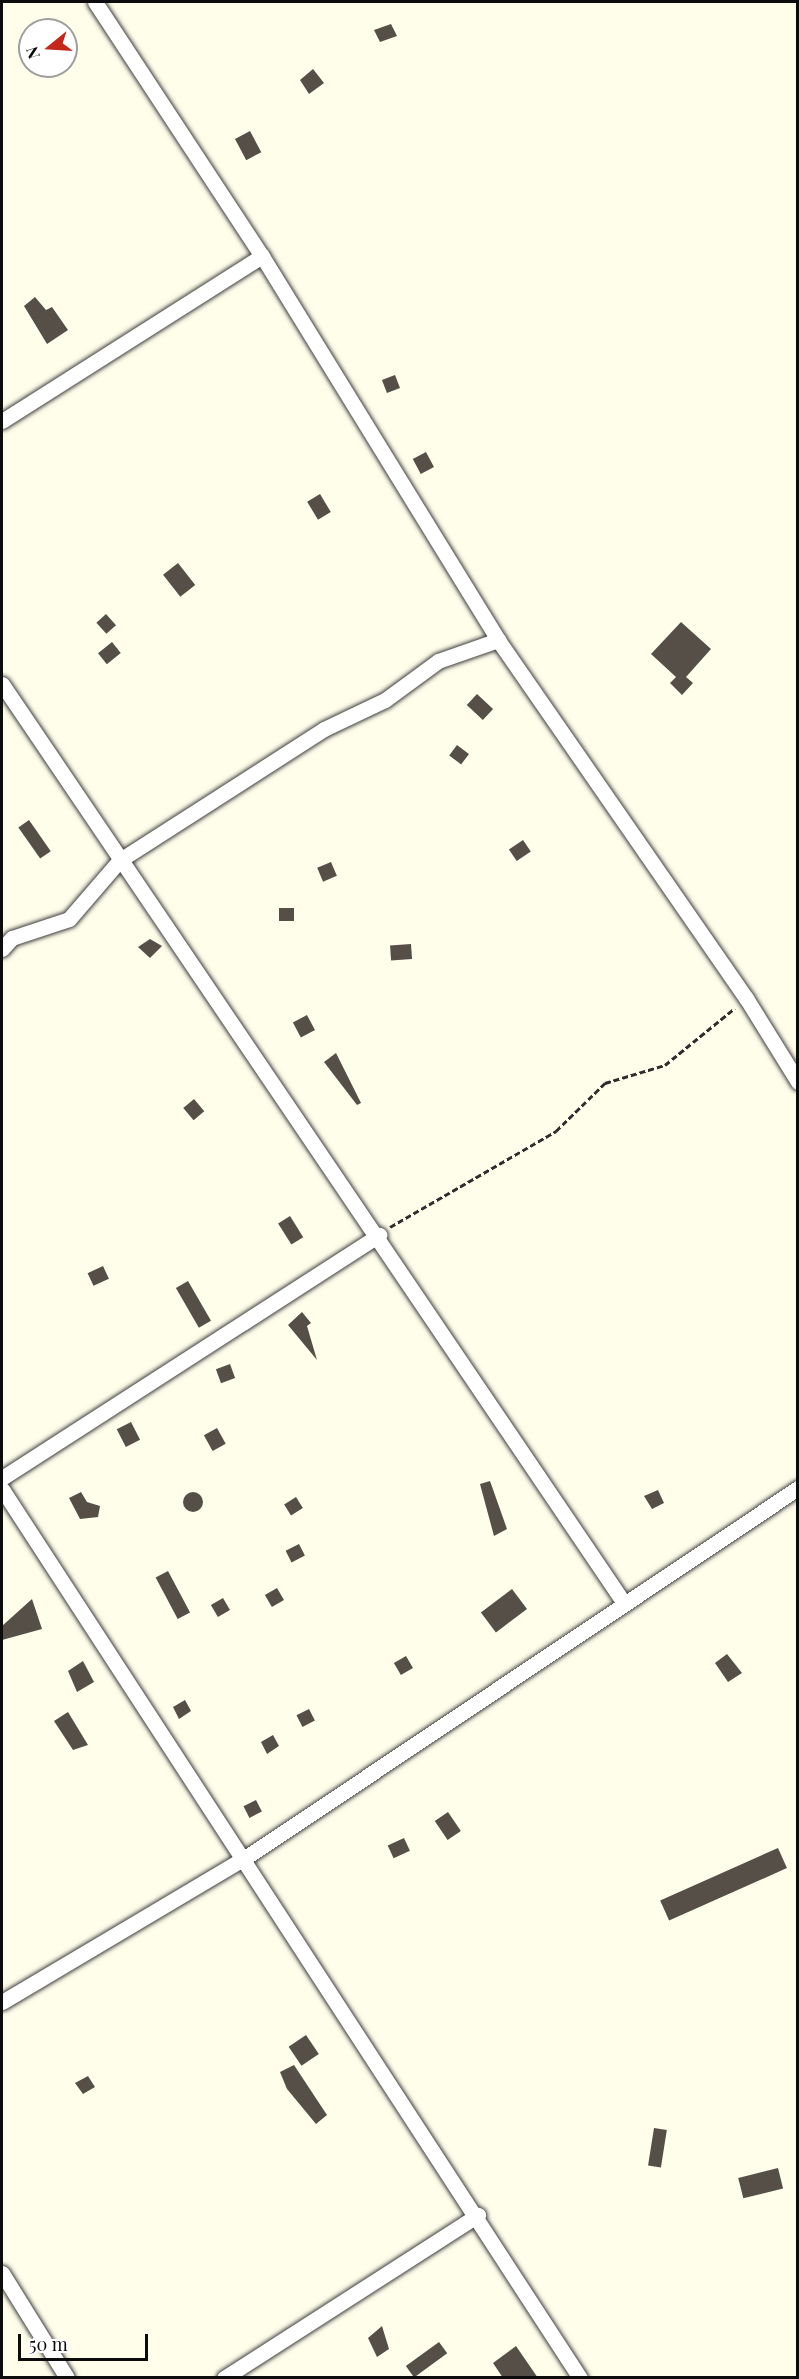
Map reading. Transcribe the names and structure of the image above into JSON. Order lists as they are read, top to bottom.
{
  "scale_bar": "50 m",
  "north": "left"
}
